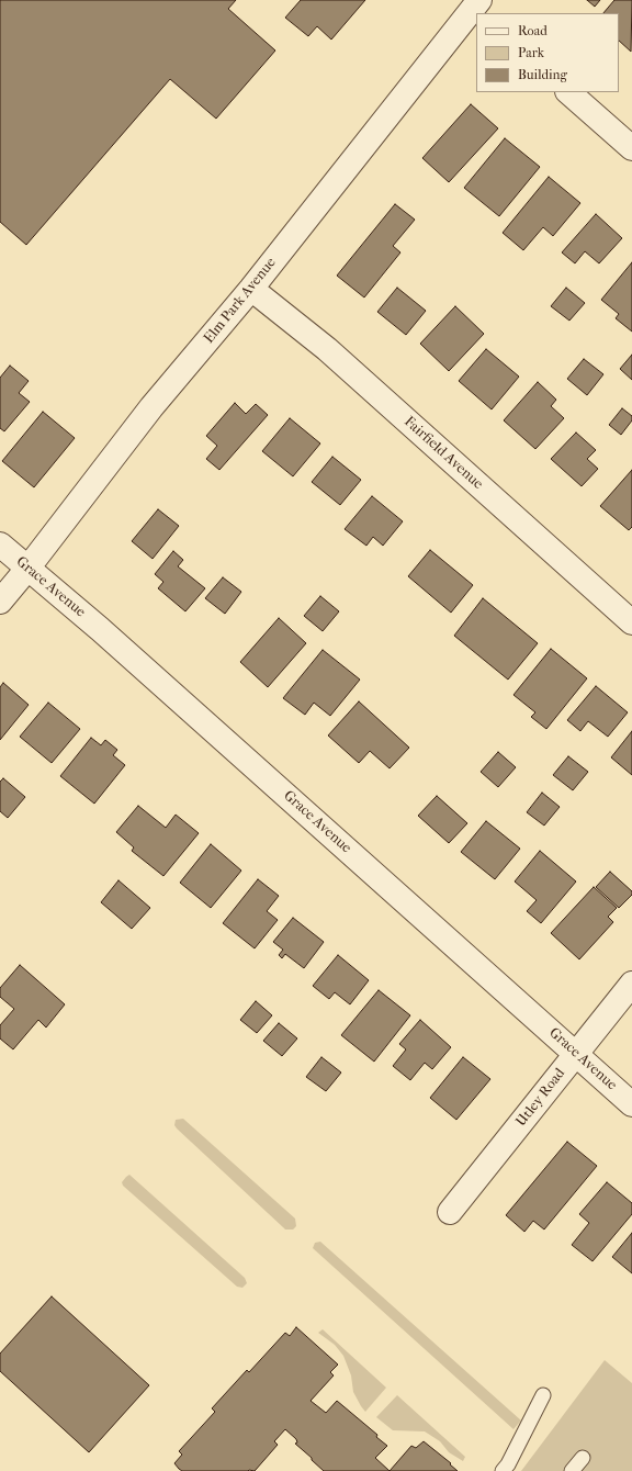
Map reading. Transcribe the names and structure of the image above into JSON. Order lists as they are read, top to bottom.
{
  "streets": {
    "street": [
      "Elm Park Avenue",
      "Fairfield Avenue",
      "Grace Avenue",
      "Utley Road"
    ]
  },
  "crossings": [
    ["Elm Park Avenue", "Fairfield Avenue"],
    ["Elm Park Avenue", "Grace Avenue"],
    ["Grace Avenue", "Utley Road"]
  ],
  "legend": ["Road", "Park", "Building"]
}
